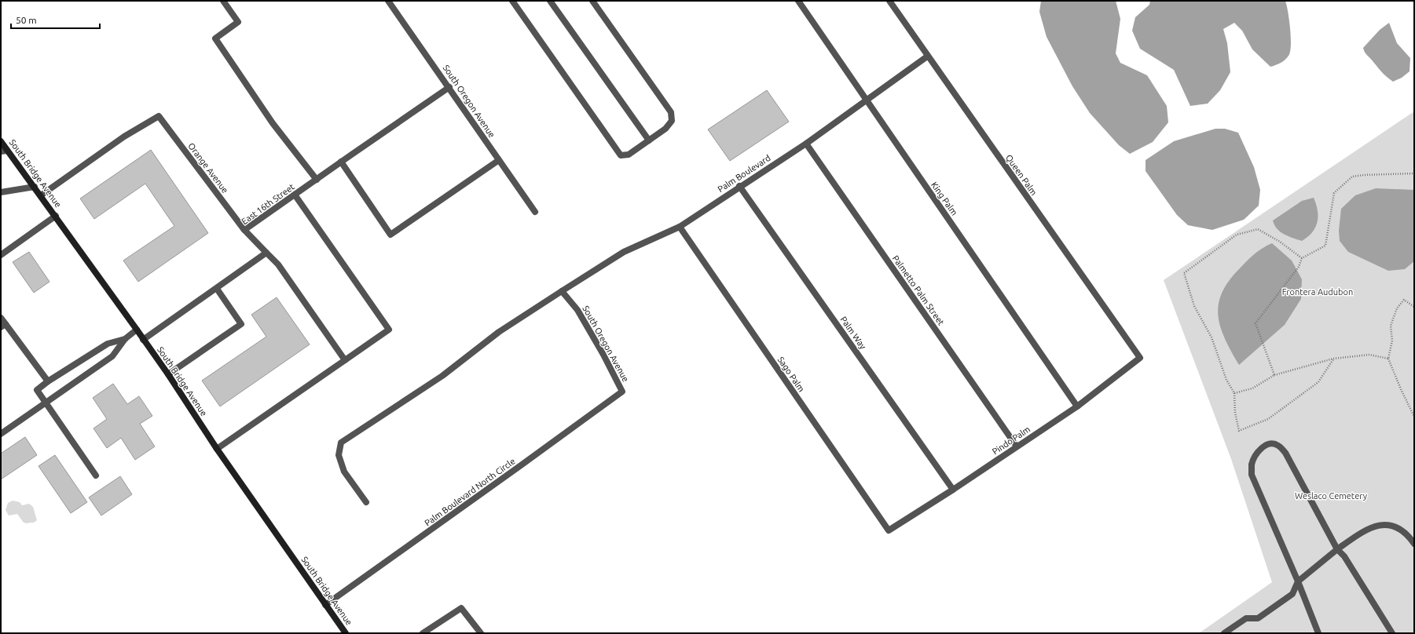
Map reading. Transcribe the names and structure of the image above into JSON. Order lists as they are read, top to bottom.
{
  "streets": {
    "street": [
      "South Oregon Avenue",
      "Orange Avenue",
      "South Bridge Avenue",
      "Palm Boulevard",
      "Queen Palm",
      "King Palm",
      "East 16th Street",
      "Palmetto Palm Street",
      "Palm Way",
      "Sago Palm",
      "Pindo Palm",
      "Palm Boulevard North Circle"
    ]
  },
  "crossings": [
    ["South Oregon Avenue", "Palm Boulevard"],
    ["South Oregon Avenue", "East 16th Street"],
    ["South Oregon Avenue", "Palm Boulevard North Circle"],
    ["Orange Avenue", "South Bridge Avenue"],
    ["Orange Avenue", "East 16th Street"],
    ["South Bridge Avenue", "Palm Boulevard North Circle"],
    ["Palm Boulevard", "Queen Palm"],
    ["Palm Boulevard", "King Palm"],
    ["Palm Boulevard", "Palmetto Palm Street"],
    ["Palm Boulevard", "Palm Way"],
    ["Palm Boulevard", "Sago Palm"],
    ["Queen Palm", "Pindo Palm"],
    ["King Palm", "Pindo Palm"],
    ["Palmetto Palm Street", "Pindo Palm"],
    ["Palm Way", "Pindo Palm"],
    ["Sago Palm", "Pindo Palm"]
  ],
  "parks": ["Frontera Audubon", "Weslaco Cemetery"],
  "scale_bar": "50 m"
}
